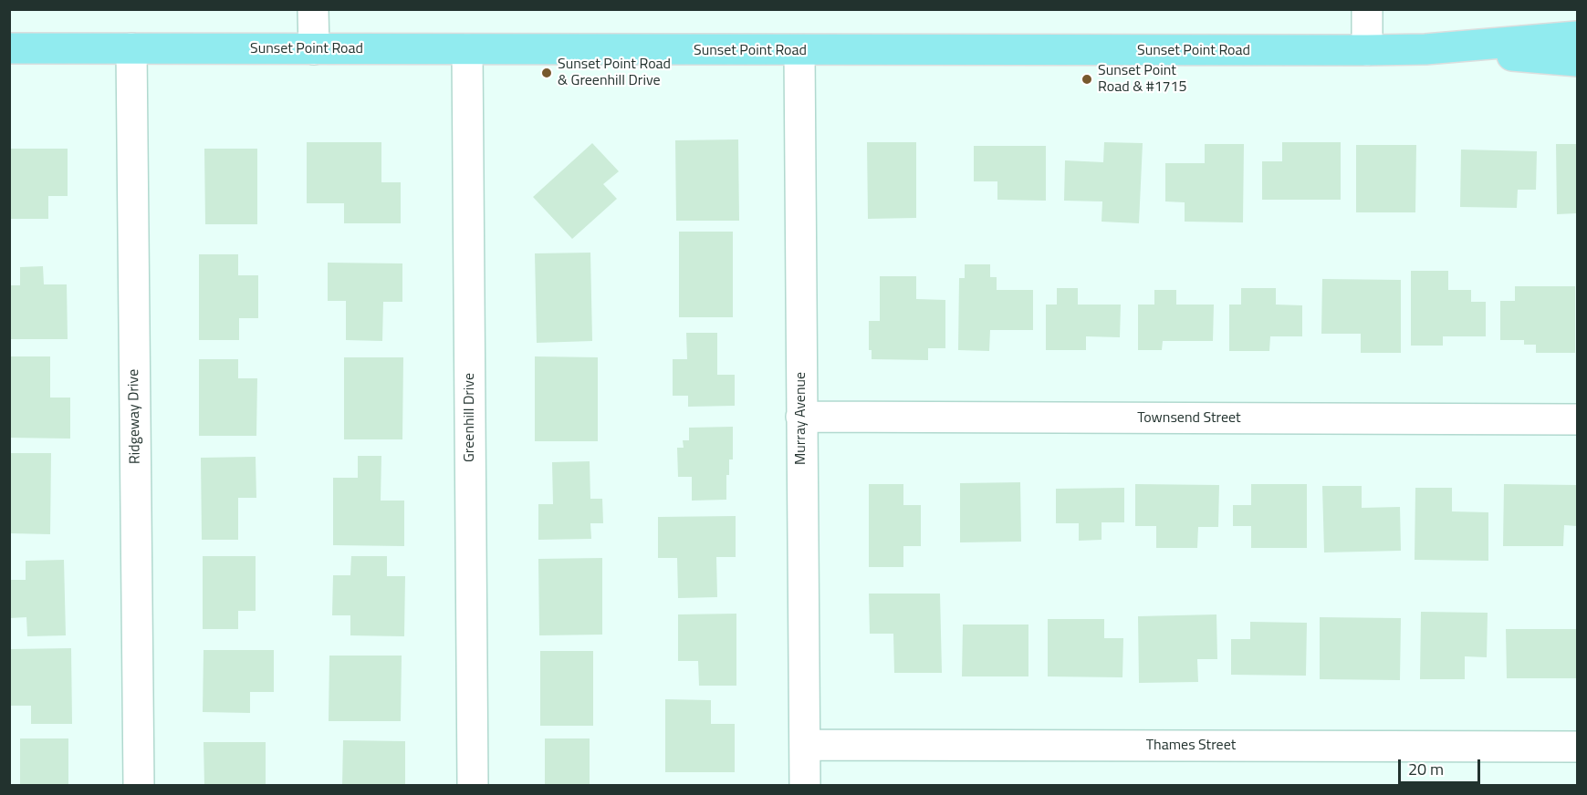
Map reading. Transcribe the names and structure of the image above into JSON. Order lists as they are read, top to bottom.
{
  "streets": {
    "main road": ["Sunset Point Road"],
    "street": [
      "Ridgeway Drive",
      "Greenhill Drive",
      "Murray Avenue",
      "Townsend Street",
      "Thames Street"
    ]
  },
  "crossings": [
    ["Sunset Point Road", "Ridgeway Drive"],
    ["Sunset Point Road", "Greenhill Drive"],
    ["Sunset Point Road", "Murray Avenue"],
    ["Murray Avenue", "Townsend Street"],
    ["Murray Avenue", "Thames Street"]
  ],
  "places": ["Sunset Point Road & Greenhill Drive", "Sunset Point Road & #1715"],
  "scale_bar": "20 m"
}
